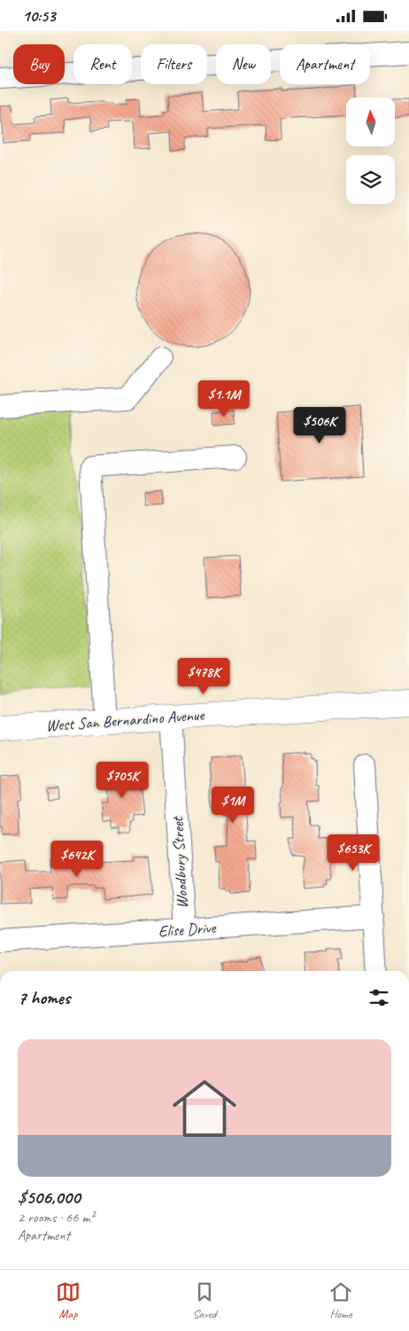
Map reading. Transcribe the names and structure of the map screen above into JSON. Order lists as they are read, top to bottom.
{
  "streets": {
    "main road": ["West San Bernardino Avenue"],
    "street": ["Woodbury Street", "Elise Drive"]
  },
  "crossings": [
    ["West San Bernardino Avenue", "Woodbury Street"],
    ["Woodbury Street", "Elise Drive"]
  ],
  "north": "top",
  "page": {
    "status": "10:53",
    "chip": [
      "Buy",
      "Rent",
      "Filters",
      "New",
      "Apartment"
    ],
    "price": [
      "$1.1M",
      "$506K",
      "$478K",
      "$705K",
      "$1M",
      "$653K",
      "$642K"
    ],
    "heading": "7 homes",
    "list": [
      {
        "name": "$506,000",
        "note": "2 rooms · 66 m² · Apartment"
      }
    ],
    "tabs": ["Map", "Saved", "Home"]
  }
}
